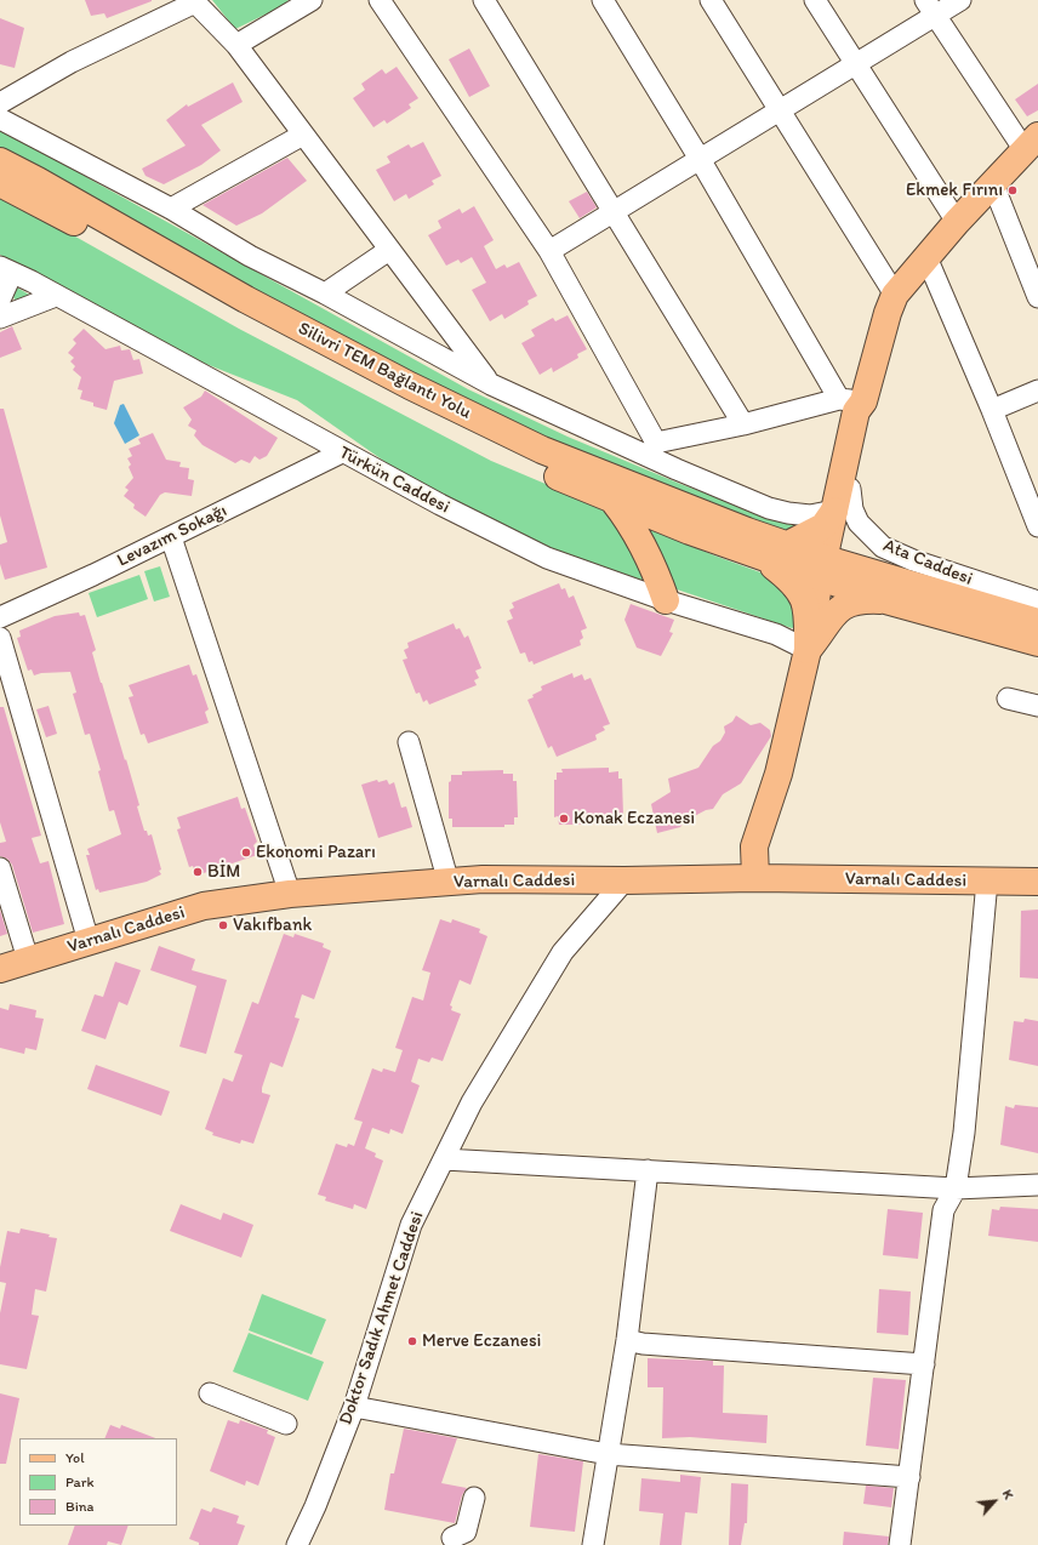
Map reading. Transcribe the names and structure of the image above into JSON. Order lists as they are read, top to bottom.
{
  "streets": {
    "main road": ["Silivri TEM Bağlantı Yolu", "Varnalı Caddesi"],
    "street": [
      "Türkün Caddesi",
      "Levazım Sokağı",
      "Ata Caddesi",
      "Doktor Sadık Ahmet Caddesi"
    ]
  },
  "crossings": [
    ["Türkün Caddesi", "Levazım Sokağı"],
    ["Varnalı Caddesi", "Doktor Sadık Ahmet Caddesi"]
  ],
  "places": [
    "Ekmek Fırını",
    "Konak Eczanesi",
    "Ekonomi Pazarı",
    "BİM",
    "Vakıfbank",
    "Merve Eczanesi"
  ],
  "legend": ["Yol", "Park", "Bina"],
  "north": "top right"
}
